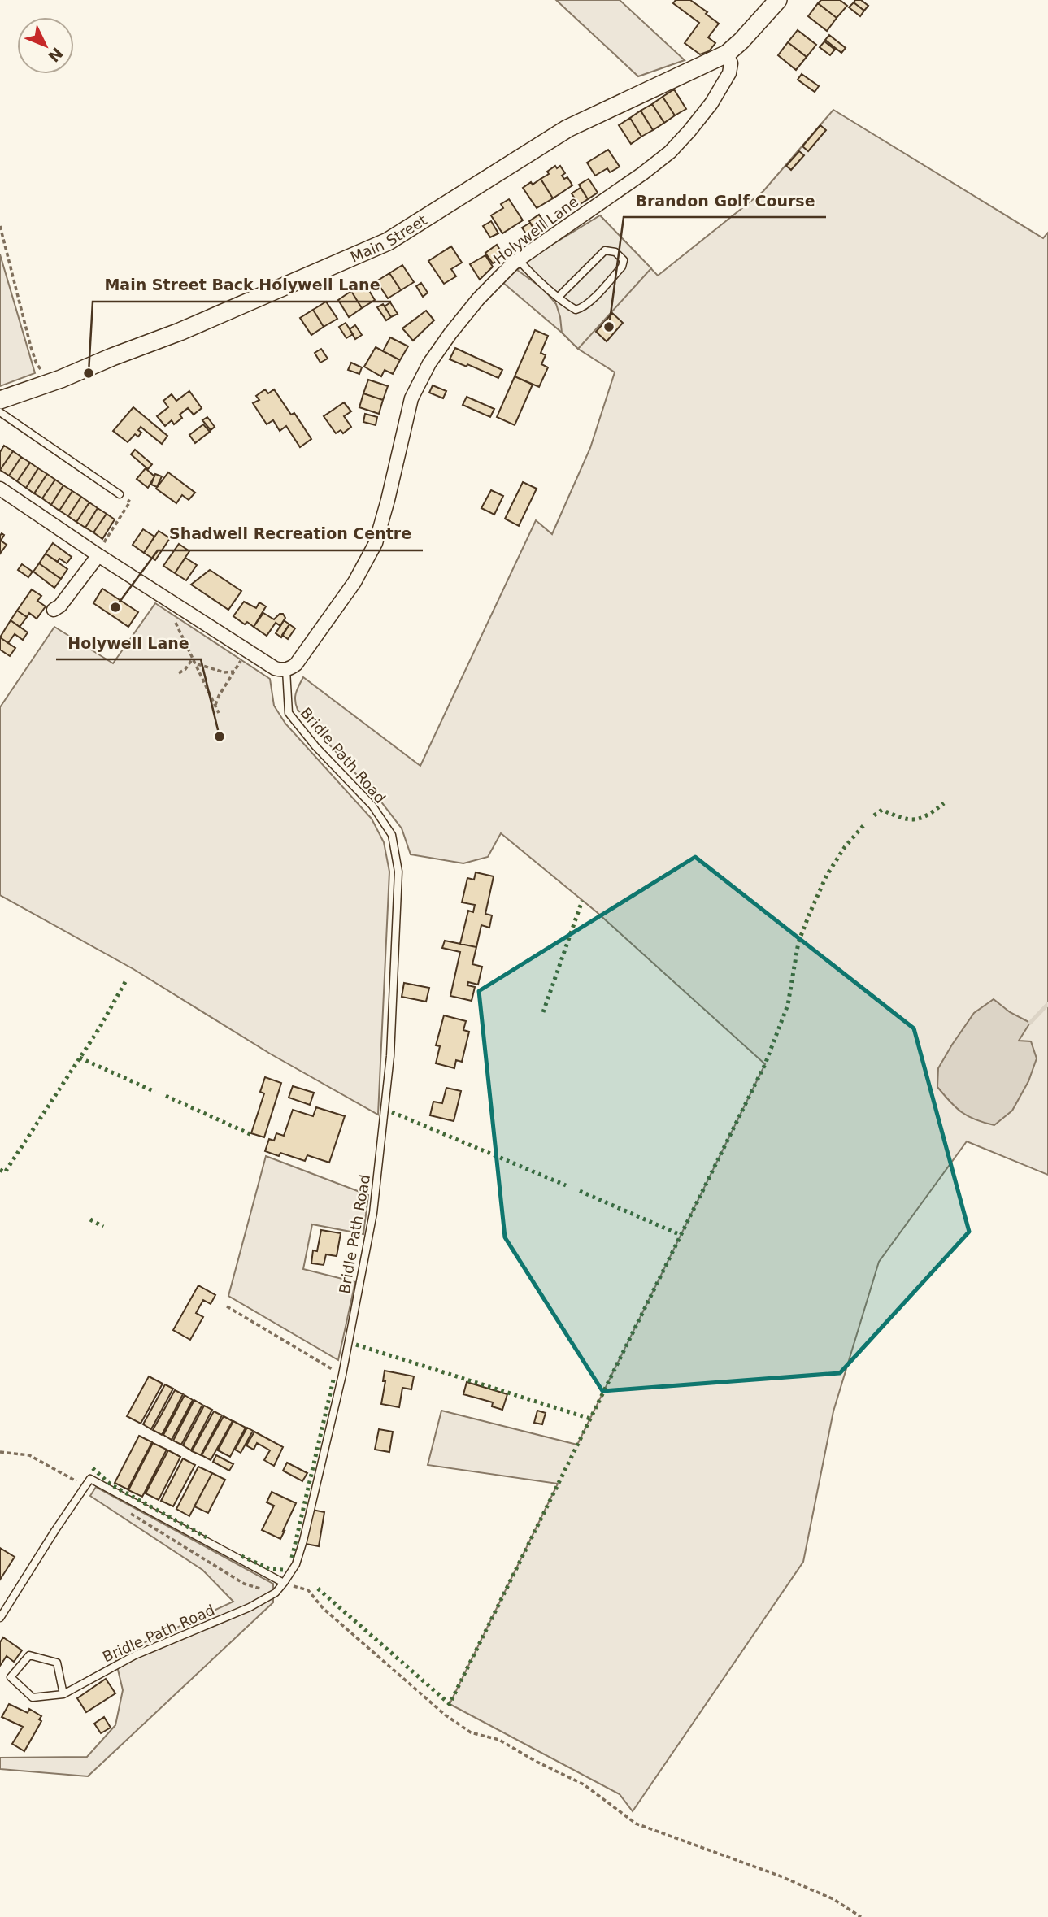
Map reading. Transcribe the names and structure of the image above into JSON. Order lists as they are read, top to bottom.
{
  "streets": {
    "street": ["Holywell Lane", "Main Street"],
    "lane": ["Bridle Path Road"]
  },
  "crossings": [
    ["Holywell Lane", "Main Street"],
    ["Holywell Lane", "Bridle Path Road"]
  ],
  "places": [
    "Brandon Golf Course",
    "Main Street Back Holywell Lane",
    "Shadwell Recreation Centre",
    "Holywell Lane"
  ],
  "north": "bottom right"
}
